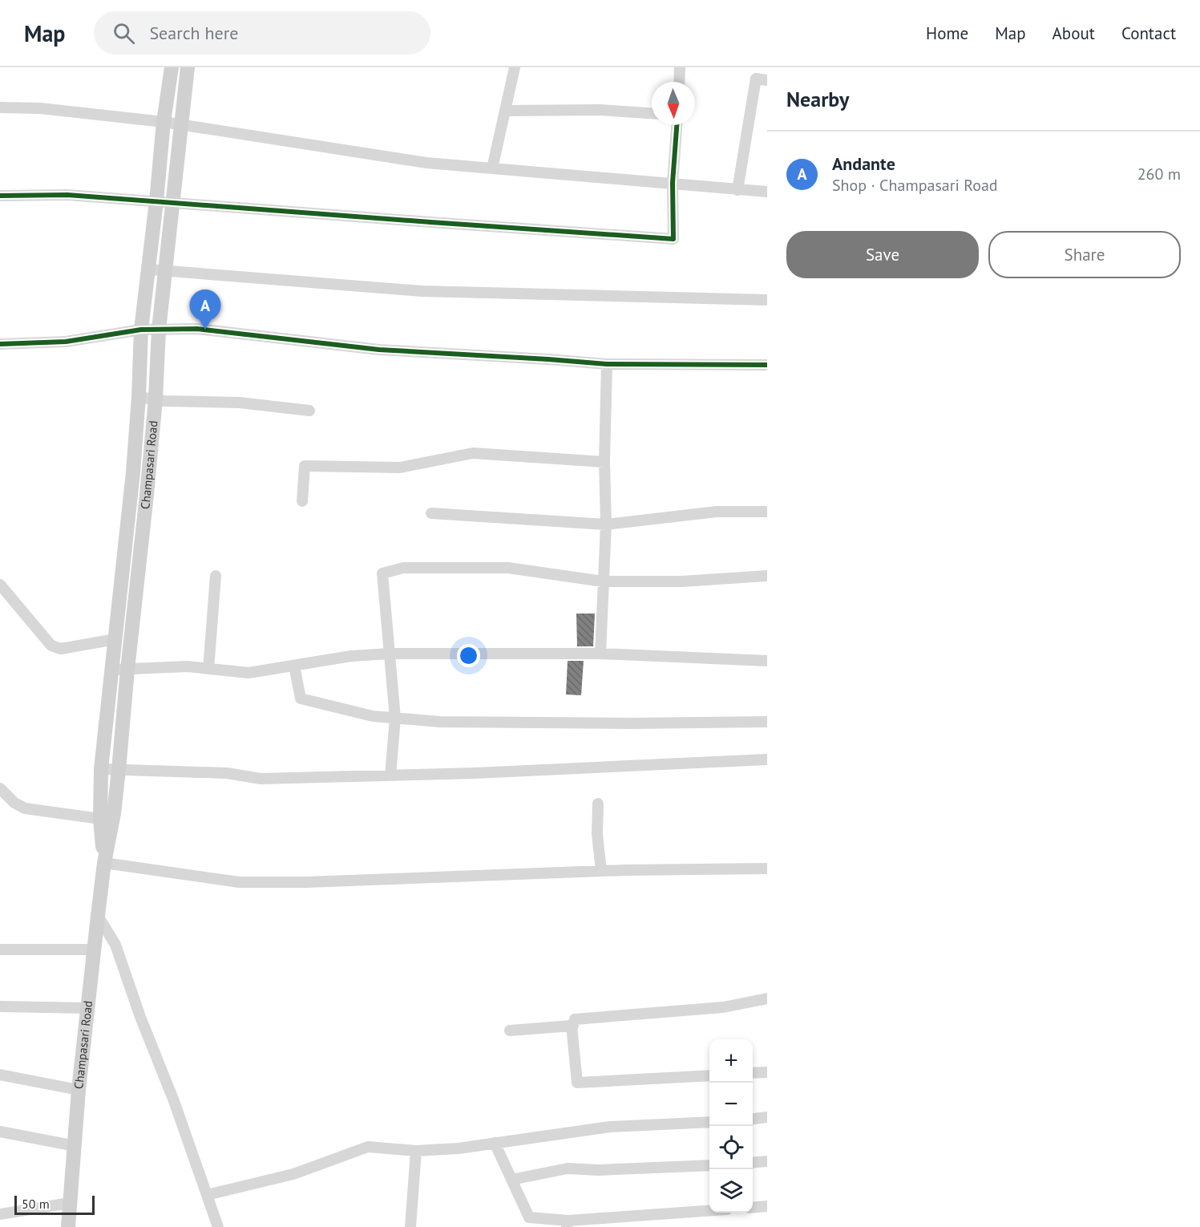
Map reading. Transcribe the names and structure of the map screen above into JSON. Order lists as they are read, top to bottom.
{
  "streets": {
    "main road": ["Champasari Road"]
  },
  "scale_bar": "50 m",
  "north": "bottom",
  "page": {
    "header": "Map",
    "search": "Search here",
    "nav": [
      "Home",
      "Map",
      "About",
      "Contact"
    ],
    "heading": "Nearby",
    "list": [
      {
        "mark": "A",
        "name": "Andante",
        "note": "Shop · Champasari Road",
        "value": "260 m"
      }
    ],
    "buttons": ["Save", "Share"],
    "pins": "A",
    "map_buttons": ["+", "−"],
    "scale": "50 m"
  }
}
